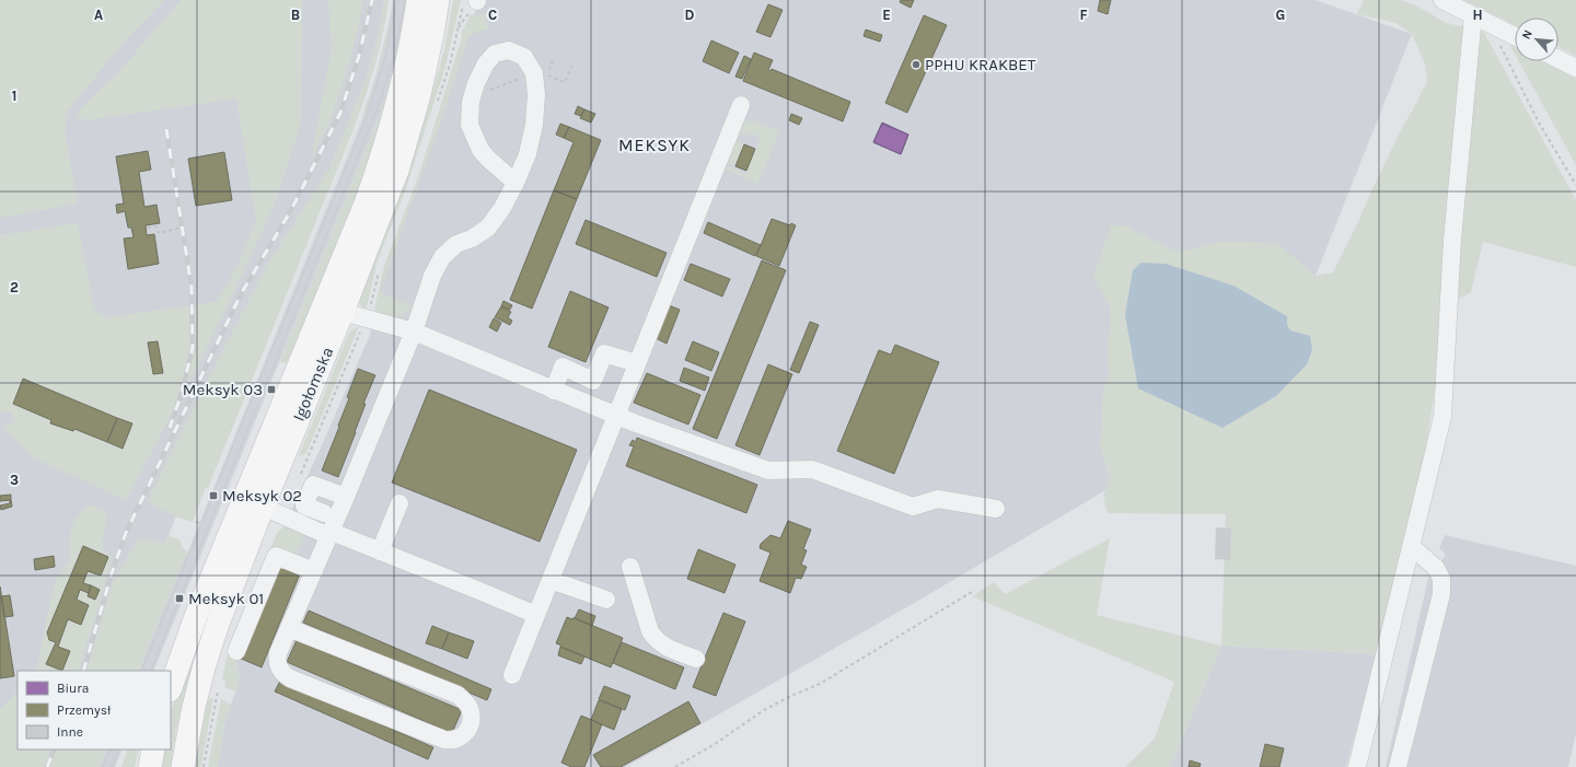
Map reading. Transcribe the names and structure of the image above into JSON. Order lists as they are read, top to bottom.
{
  "streets": {
    "main road": ["Igołomska"]
  },
  "districts": ["MEKSYK"],
  "places": {
    "other": ["PPHU KRAKBET"],
    "transit": ["Meksyk 03", "Meksyk 02", "Meksyk 01"]
  },
  "legend": ["Biura", "Przemysł", "Inne"],
  "north": "top left",
  "grid": {
    "columns": [
      "A",
      "B",
      "C",
      "D",
      "E",
      "F",
      "G",
      "H"
    ],
    "rows": ["1", "2", "3"]
  }
}
